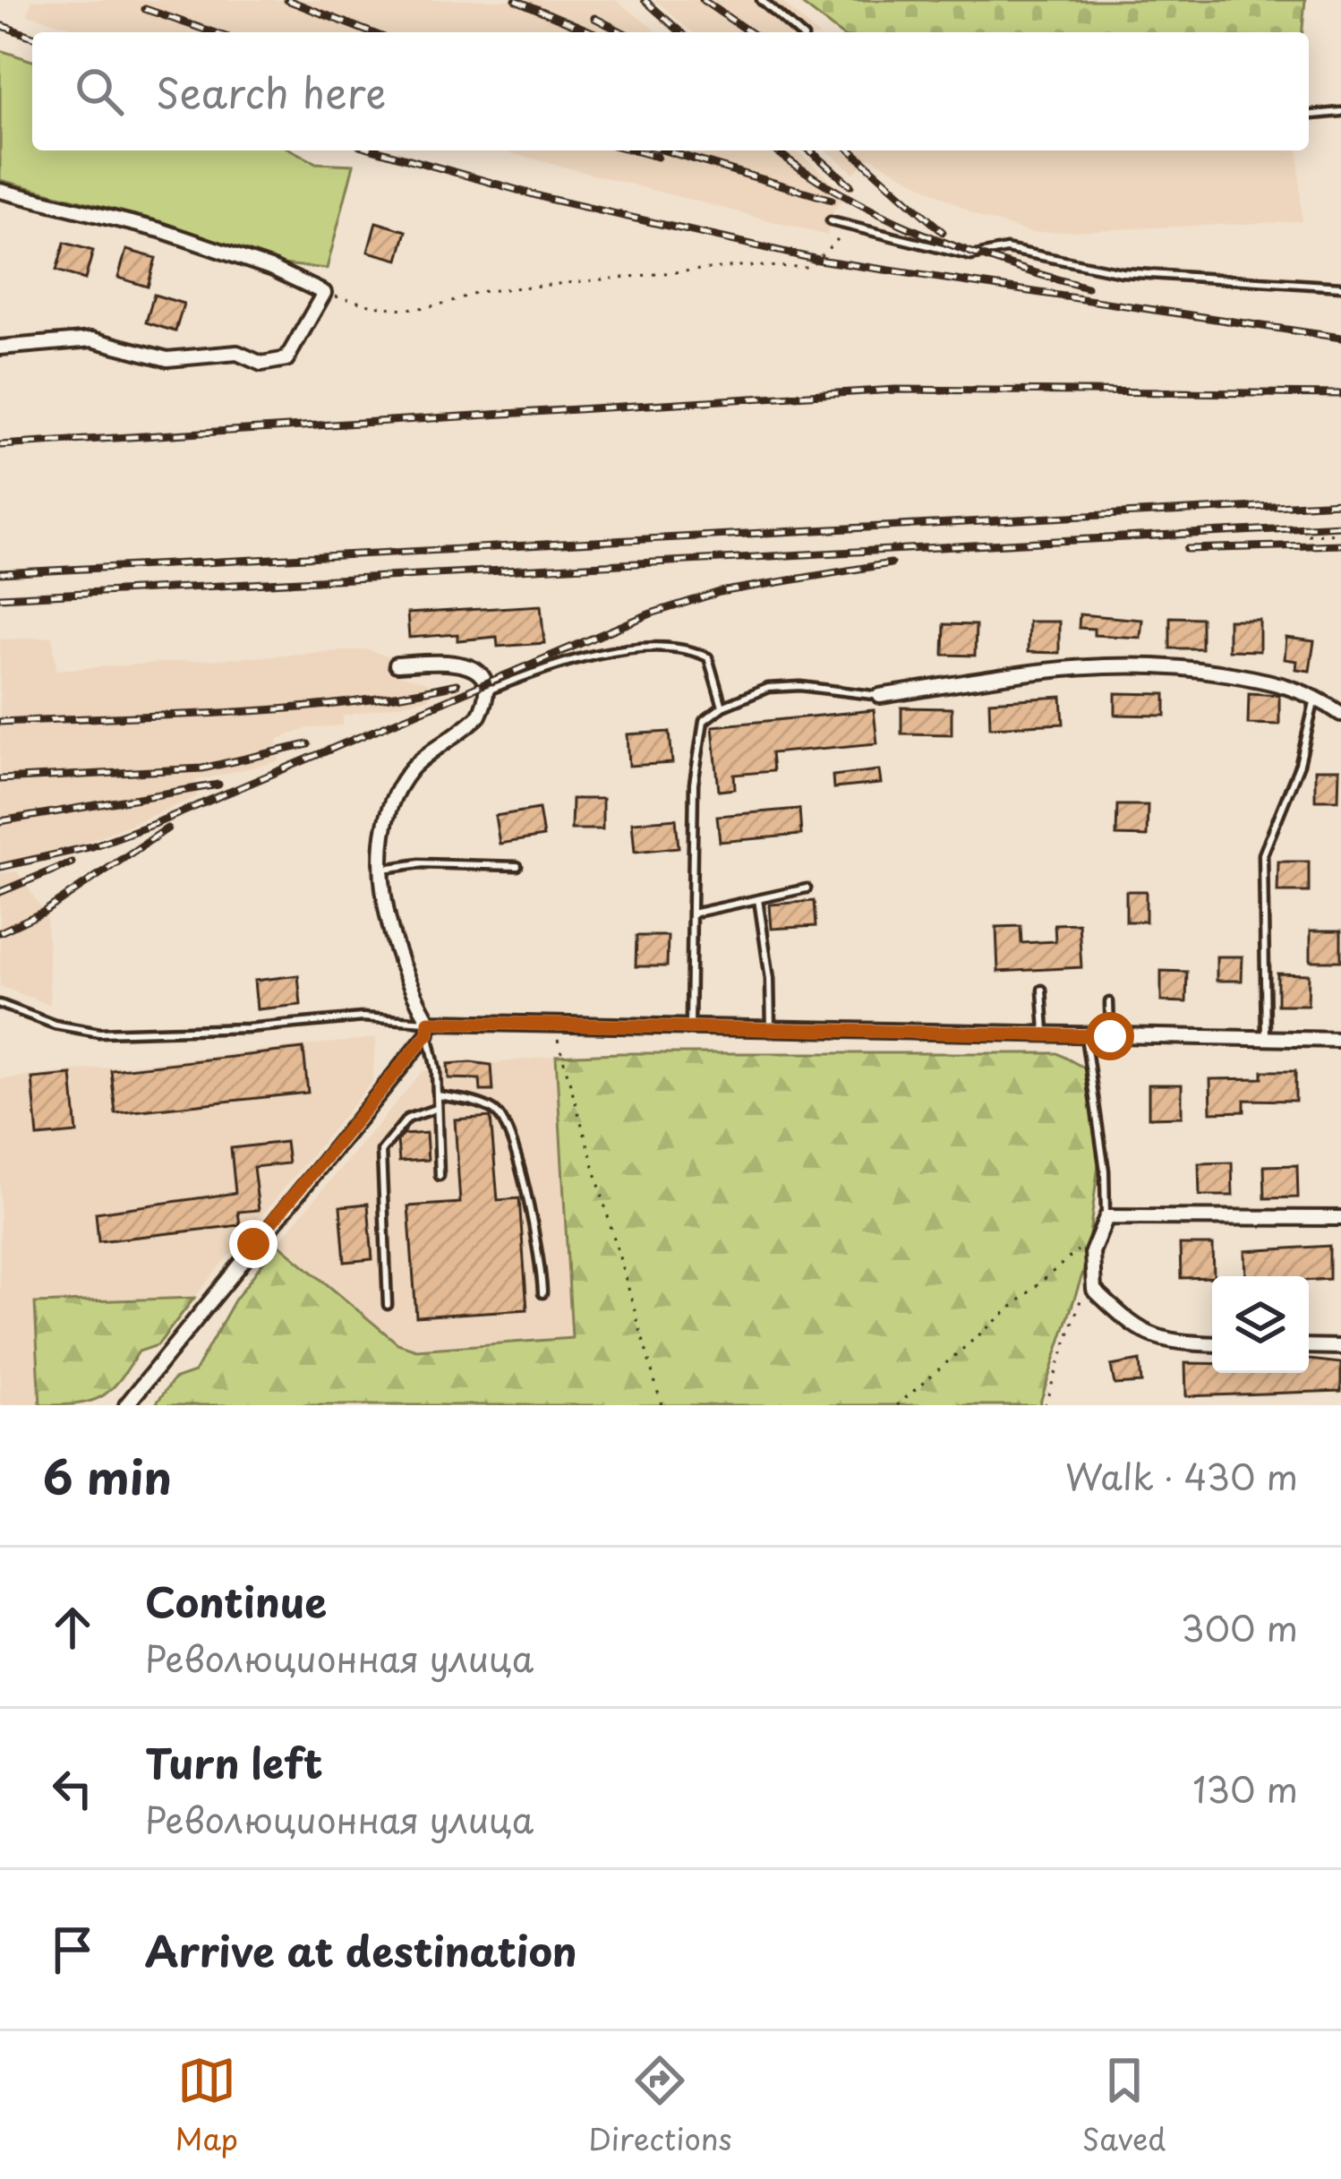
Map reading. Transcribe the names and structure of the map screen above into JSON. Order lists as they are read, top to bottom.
{
  "page": {
    "search": "Search here",
    "heading": ["6 min", "Walk · 430 m"],
    "list": [
      ["Continue", "Революционная улица", "300 m"],
      ["Turn left", "Революционная улица", "130 m"],
      "Arrive at destination"
    ],
    "nav": ["Map", "Directions", "Saved"]
  }
}
